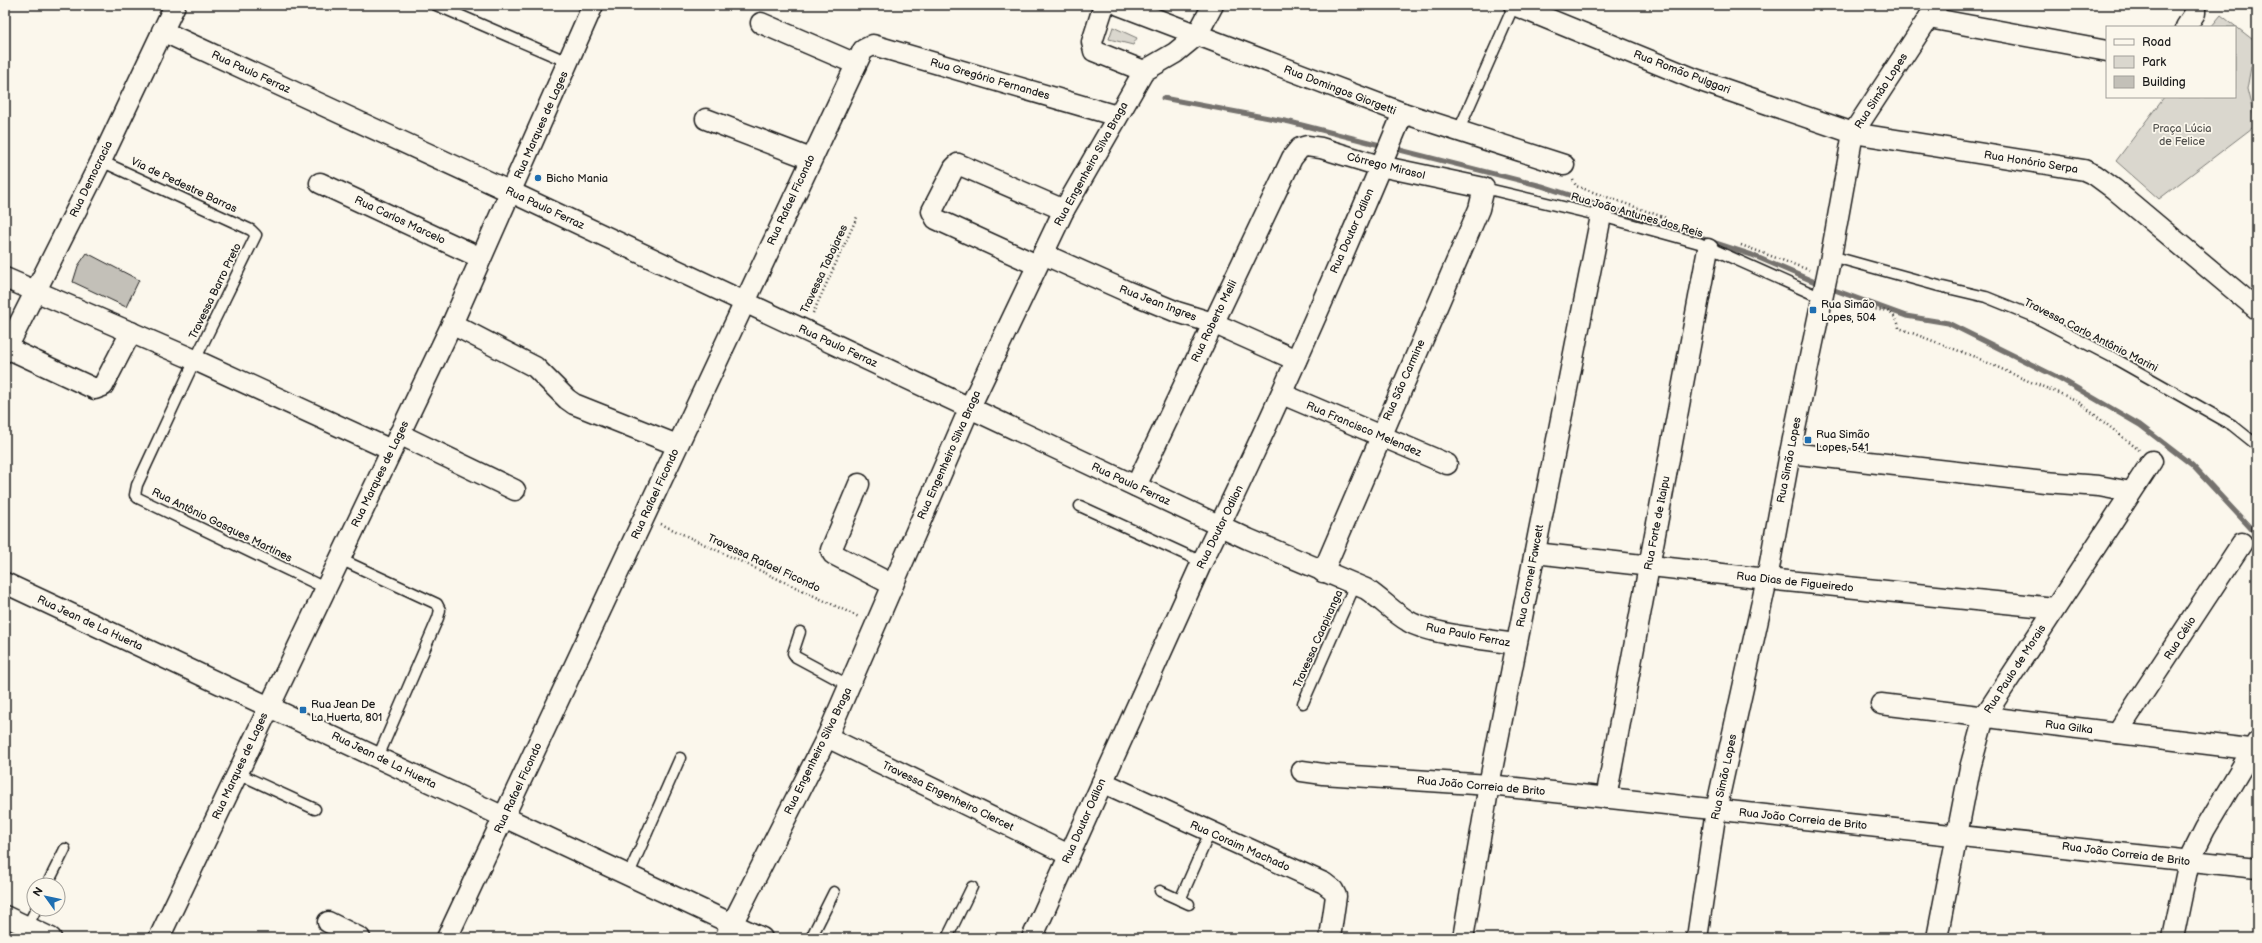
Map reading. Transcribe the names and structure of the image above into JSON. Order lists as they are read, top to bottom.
{
  "streets": {
    "street": [
      "Rua Paulo Ferraz",
      "Rua Romão Pulggari",
      "Rua Gregório Fernandes",
      "Rua Domingos Giorgetti",
      "Rua Simão Lopes",
      "Rua Marques de Lages",
      "Rua Honório Serpa",
      "Rua Engenheiro Silva Braga",
      "Córrego Mirasol",
      "Rua Democracia",
      "Rua Rafael Ficondo",
      "Rua Carlos Marcelo",
      "Rua Doutor Odilon",
      "Rua Jean Ingres",
      "Rua Roberto Melli",
      "Rua São Carmine",
      "Rua Francisco Melendez",
      "Rua Forte de Itaipu",
      "Rua Coronel Fawcett",
      "Rua Dias de Figueiredo",
      "Rua Jean de La Huerta",
      "Rua Célio",
      "Rua Paulo de Morais",
      "Rua Gilka",
      "Rua João Correia de Brito",
      "Travessa Engenheiro Clercet",
      "Rua Coraim Machado"
    ],
    "lane": [
      "Via de Pedestre Barras",
      "Rua João Antunes dos Reis",
      "Travessa Barro Preto",
      "Travessa Carlo Antônio Marini",
      "Rua Antônio Gasques Martines",
      "Travessa Caapiranga"
    ],
    "path": ["Travessa Tabajares", "Travessa Rafael Ficondo"]
  },
  "crossings": [
    ["Rua Paulo Ferraz", "Rua Marques de Lages"],
    ["Rua Paulo Ferraz", "Rua Engenheiro Silva Braga"],
    ["Rua Paulo Ferraz", "Rua Democracia"],
    ["Rua Paulo Ferraz", "Rua Rafael Ficondo"],
    ["Rua Paulo Ferraz", "Rua Doutor Odilon"],
    ["Rua Paulo Ferraz", "Travessa Tabajares"],
    ["Rua Paulo Ferraz", "Rua Roberto Melli"],
    ["Rua Paulo Ferraz", "Rua São Carmine"],
    ["Rua Paulo Ferraz", "Rua Coronel Fawcett"],
    ["Rua Paulo Ferraz", "Travessa Caapiranga"],
    ["Rua Romão Pulggari", "Rua Simão Lopes"],
    ["Rua Romão Pulggari", "Rua Honório Serpa"],
    ["Rua Gregório Fernandes", "Rua Engenheiro Silva Braga"],
    ["Rua Gregório Fernandes", "Rua Rafael Ficondo"],
    ["Rua Domingos Giorgetti", "Rua Doutor Odilon"],
    ["Rua Simão Lopes", "Rua Honório Serpa"],
    ["Rua Simão Lopes", "Rua João Antunes dos Reis"],
    ["Rua Simão Lopes", "Travessa Carlo Antônio Marini"],
    ["Rua Simão Lopes", "Rua Dias de Figueiredo"],
    ["Rua Simão Lopes", "Rua João Correia de Brito"],
    ["Rua Marques de Lages", "Rua Carlos Marcelo"],
    ["Rua Marques de Lages", "Rua Antônio Gasques Martines"],
    ["Rua Marques de Lages", "Rua Jean de La Huerta"],
    ["Rua Engenheiro Silva Braga", "Rua Jean Ingres"],
    ["Rua Engenheiro Silva Braga", "Travessa Rafael Ficondo"],
    ["Rua Engenheiro Silva Braga", "Rua Jean de La Huerta"],
    ["Rua Engenheiro Silva Braga", "Travessa Engenheiro Clercet"],
    ["Córrego Mirasol", "Rua João Antunes dos Reis"],
    ["Córrego Mirasol", "Rua Doutor Odilon"],
    ["Córrego Mirasol", "Rua Roberto Melli"],
    ["Córrego Mirasol", "Rua São Carmine"],
    ["Rua Democracia", "Via de Pedestre Barras"],
    ["Via de Pedestre Barras", "Travessa Barro Preto"],
    ["Rua Rafael Ficondo", "Travessa Rafael Ficondo"],
    ["Rua Rafael Ficondo", "Rua Jean de La Huerta"],
    ["Rua João Antunes dos Reis", "Rua São Carmine"],
    ["Rua João Antunes dos Reis", "Rua Forte de Itaipu"],
    ["Rua João Antunes dos Reis", "Rua Coronel Fawcett"],
    ["Rua Doutor Odilon", "Rua Jean Ingres"],
    ["Rua Doutor Odilon", "Rua Francisco Melendez"],
    ["Rua Doutor Odilon", "Travessa Engenheiro Clercet"],
    ["Rua Doutor Odilon", "Rua Coraim Machado"],
    ["Travessa Barro Preto", "Rua Antônio Gasques Martines"],
    ["Rua Jean Ingres", "Rua Roberto Melli"],
    ["Rua São Carmine", "Rua Francisco Melendez"],
    ["Rua Forte de Itaipu", "Rua Dias de Figueiredo"],
    ["Rua Forte de Itaipu", "Rua João Correia de Brito"],
    ["Rua Coronel Fawcett", "Rua Dias de Figueiredo"],
    ["Rua Coronel Fawcett", "Rua João Correia de Brito"],
    ["Rua Dias de Figueiredo", "Rua Paulo de Morais"],
    ["Rua Célio", "Rua Gilka"],
    ["Rua Paulo de Morais", "Rua Gilka"],
    ["Rua Paulo de Morais", "Rua João Correia de Brito"]
  ],
  "parks": ["Praça Lúcia de Felice"],
  "places": {
    "other": ["Bicho Mania"],
    "transit": ["Rua Simão Lopes, 504", "Rua Simão Lopes, 541", "Rua Jean De La Huerta, 801"]
  },
  "legend": ["Road", "Park", "Building"],
  "north": "top left"
}
